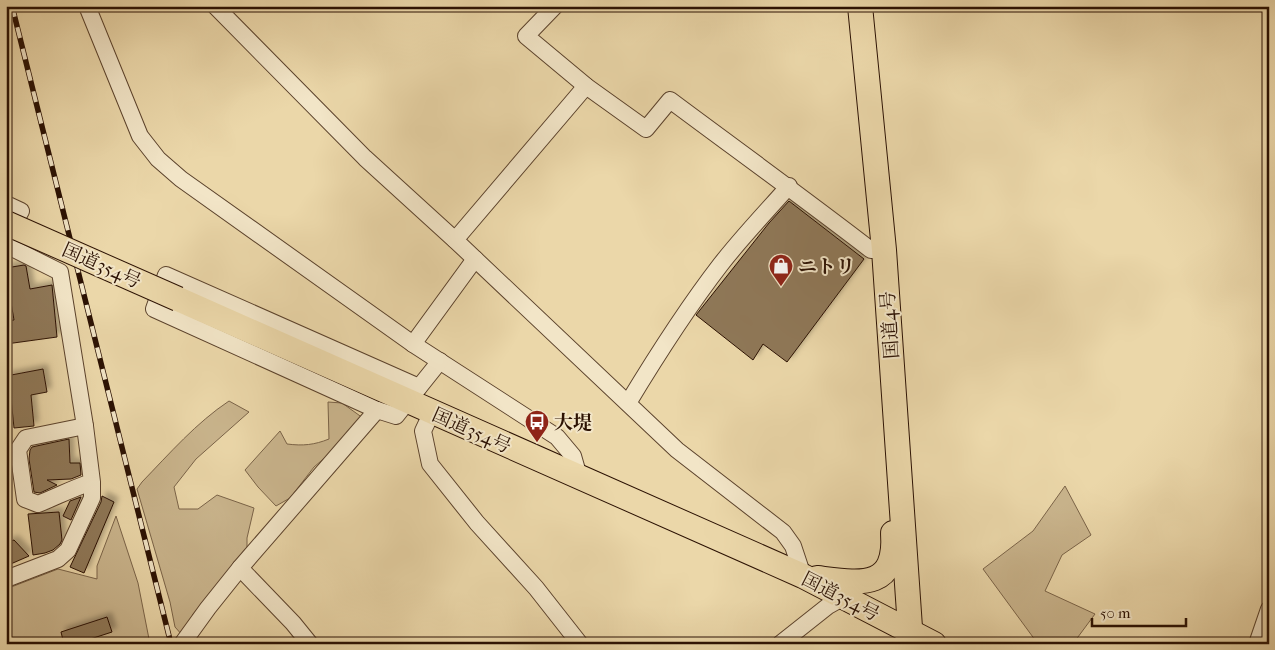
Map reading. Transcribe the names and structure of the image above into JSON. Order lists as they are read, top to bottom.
{
  "streets": {
    "highway": ["国道354号", "国道4号"]
  },
  "crossings": [
    ["国道354号", "国道4号"]
  ],
  "places": {
    "shop": ["ニトリ"],
    "bus stop": ["大堤"]
  },
  "scale_bar": "50 m"
}
